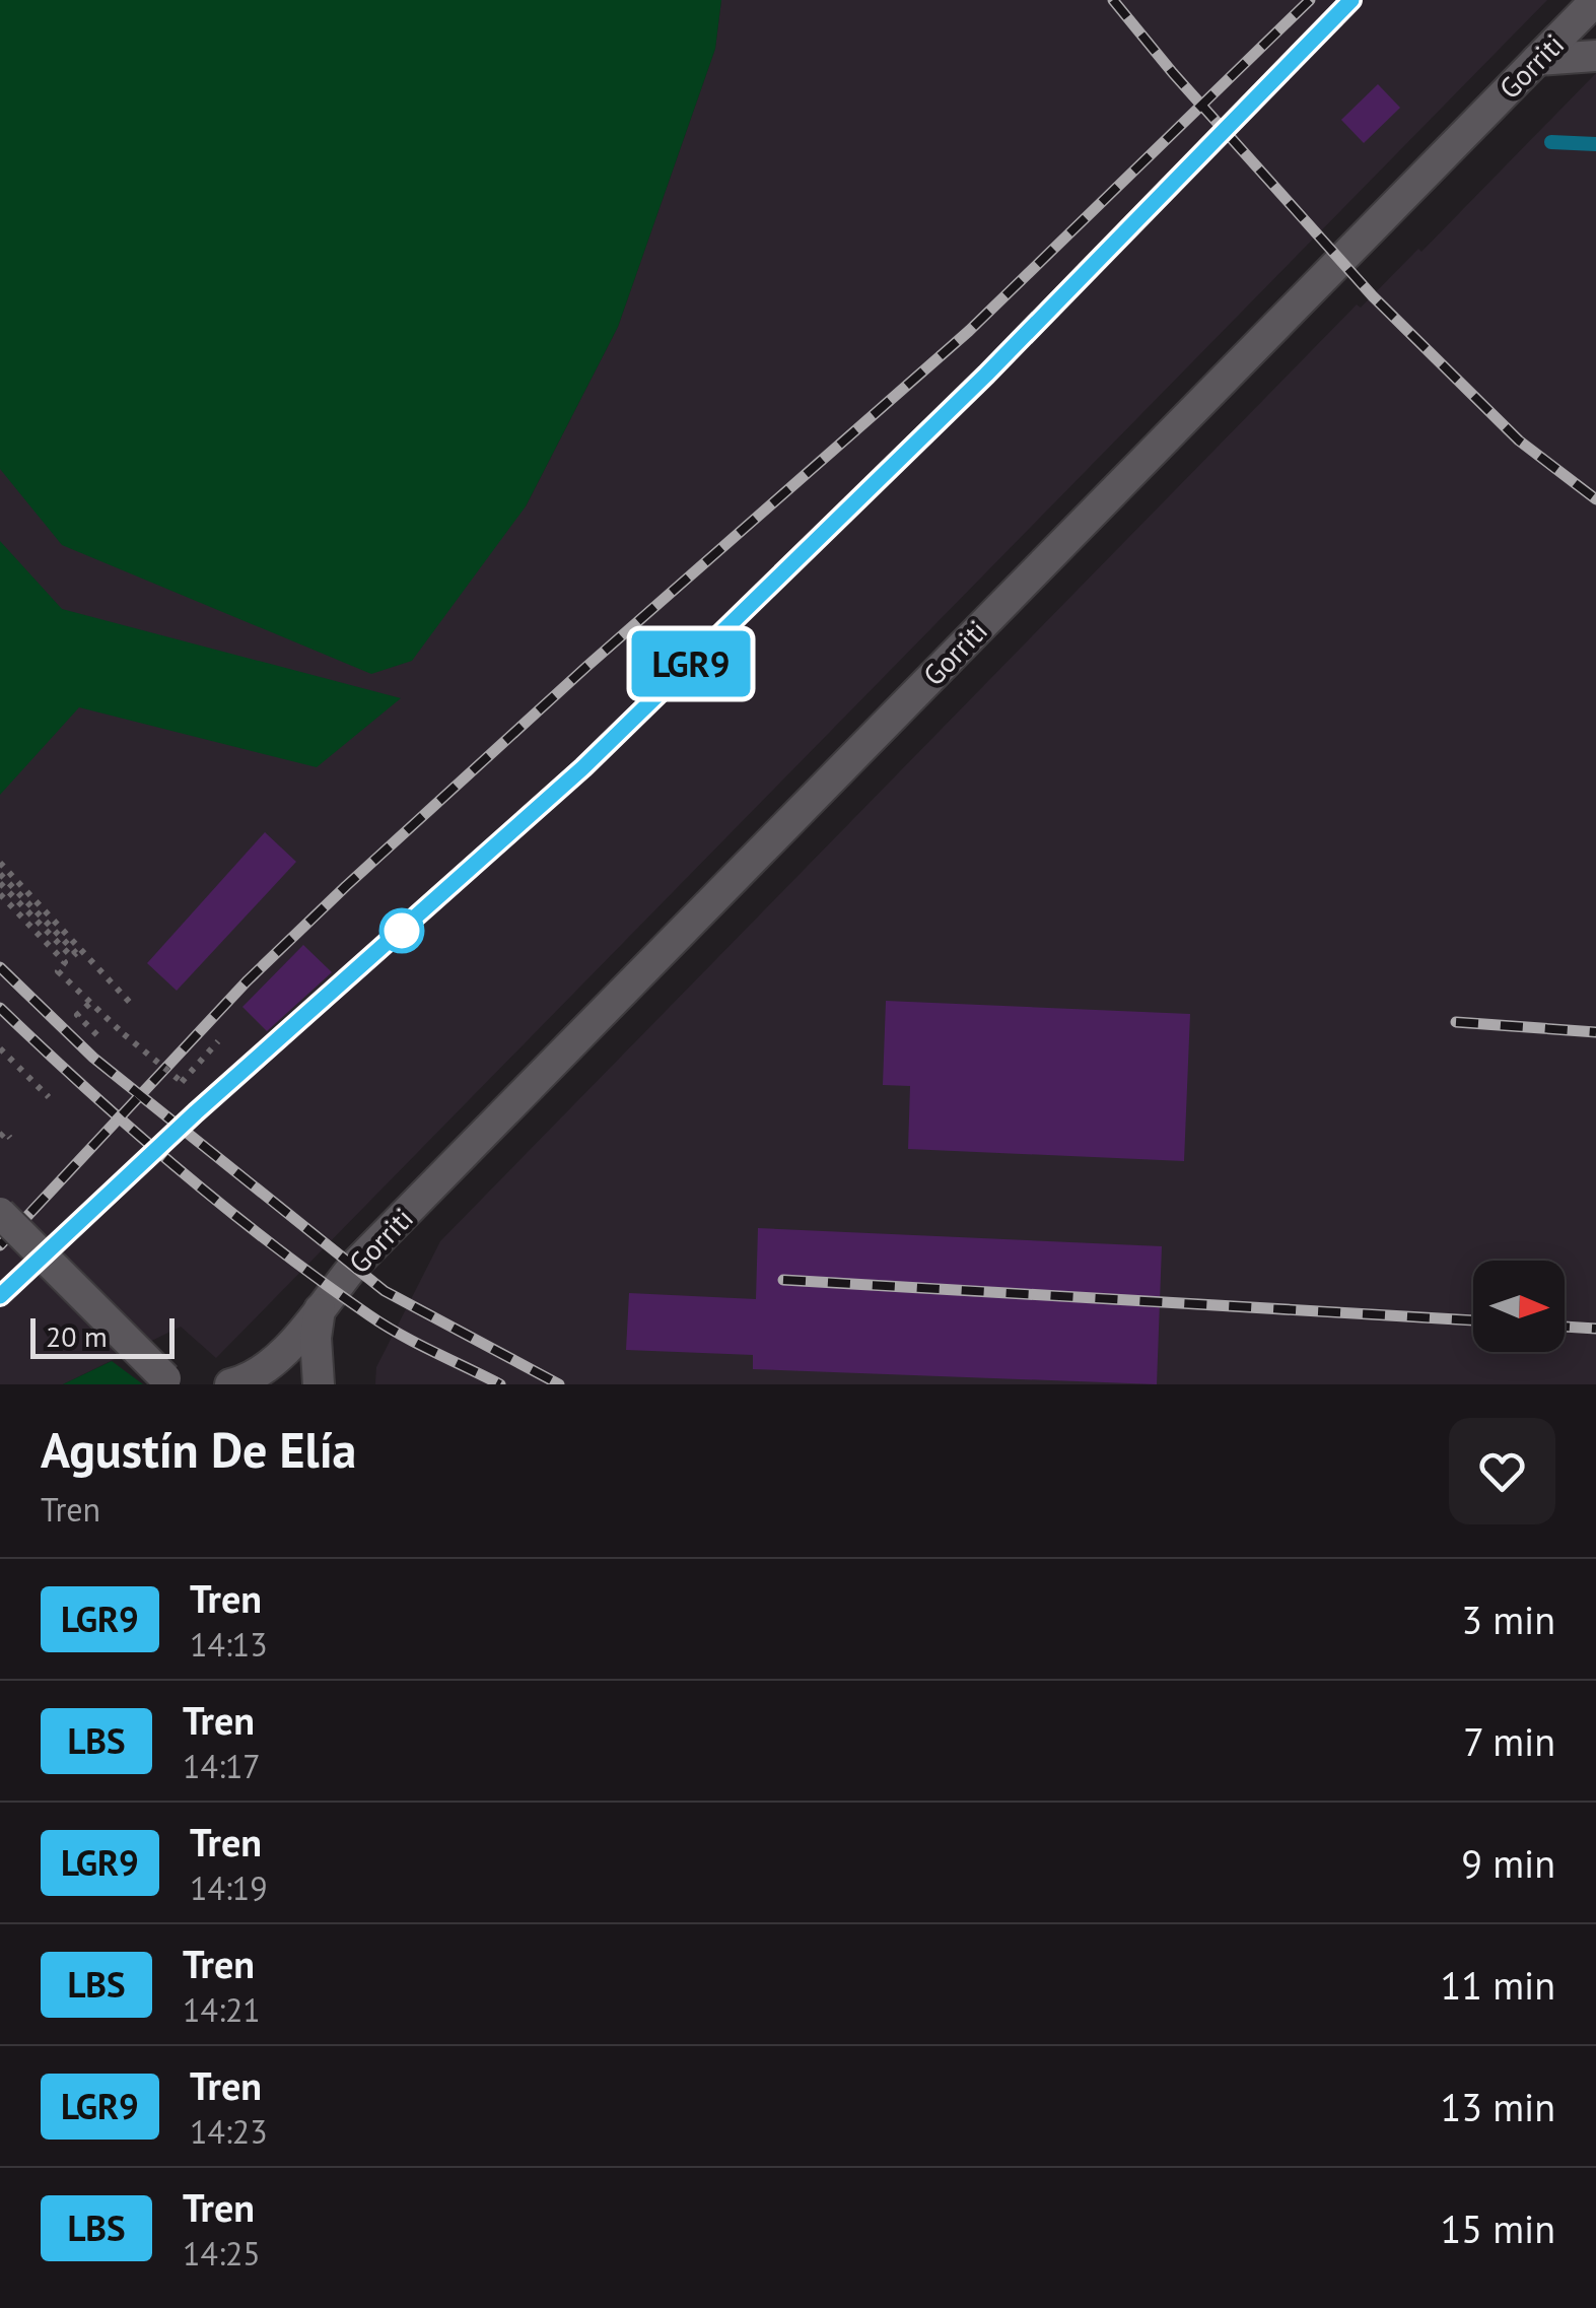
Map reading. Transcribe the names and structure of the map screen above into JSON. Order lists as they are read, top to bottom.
{
  "streets": {
    "street": ["Gorriti"]
  },
  "scale_bar": "20 m",
  "north": "right",
  "page": {
    "on_map": "LGR9",
    "scale": "20 m",
    "heading": ["Agustín De Elía", "Tren"],
    "list": [
      {
        "mark": "LGR9",
        "name": "Tren",
        "note": "14:13",
        "value": "3 min"
      },
      {
        "mark": "LBS",
        "name": "Tren",
        "note": "14:17",
        "value": "7 min"
      },
      {
        "mark": "LGR9",
        "name": "Tren",
        "note": "14:19",
        "value": "9 min"
      },
      {
        "mark": "LBS",
        "name": "Tren",
        "note": "14:21",
        "value": "11 min"
      },
      {
        "mark": "LGR9",
        "name": "Tren",
        "note": "14:23",
        "value": "13 min"
      },
      {
        "mark": "LBS",
        "name": "Tren",
        "note": "14:25",
        "value": "15 min"
      }
    ]
  }
}
